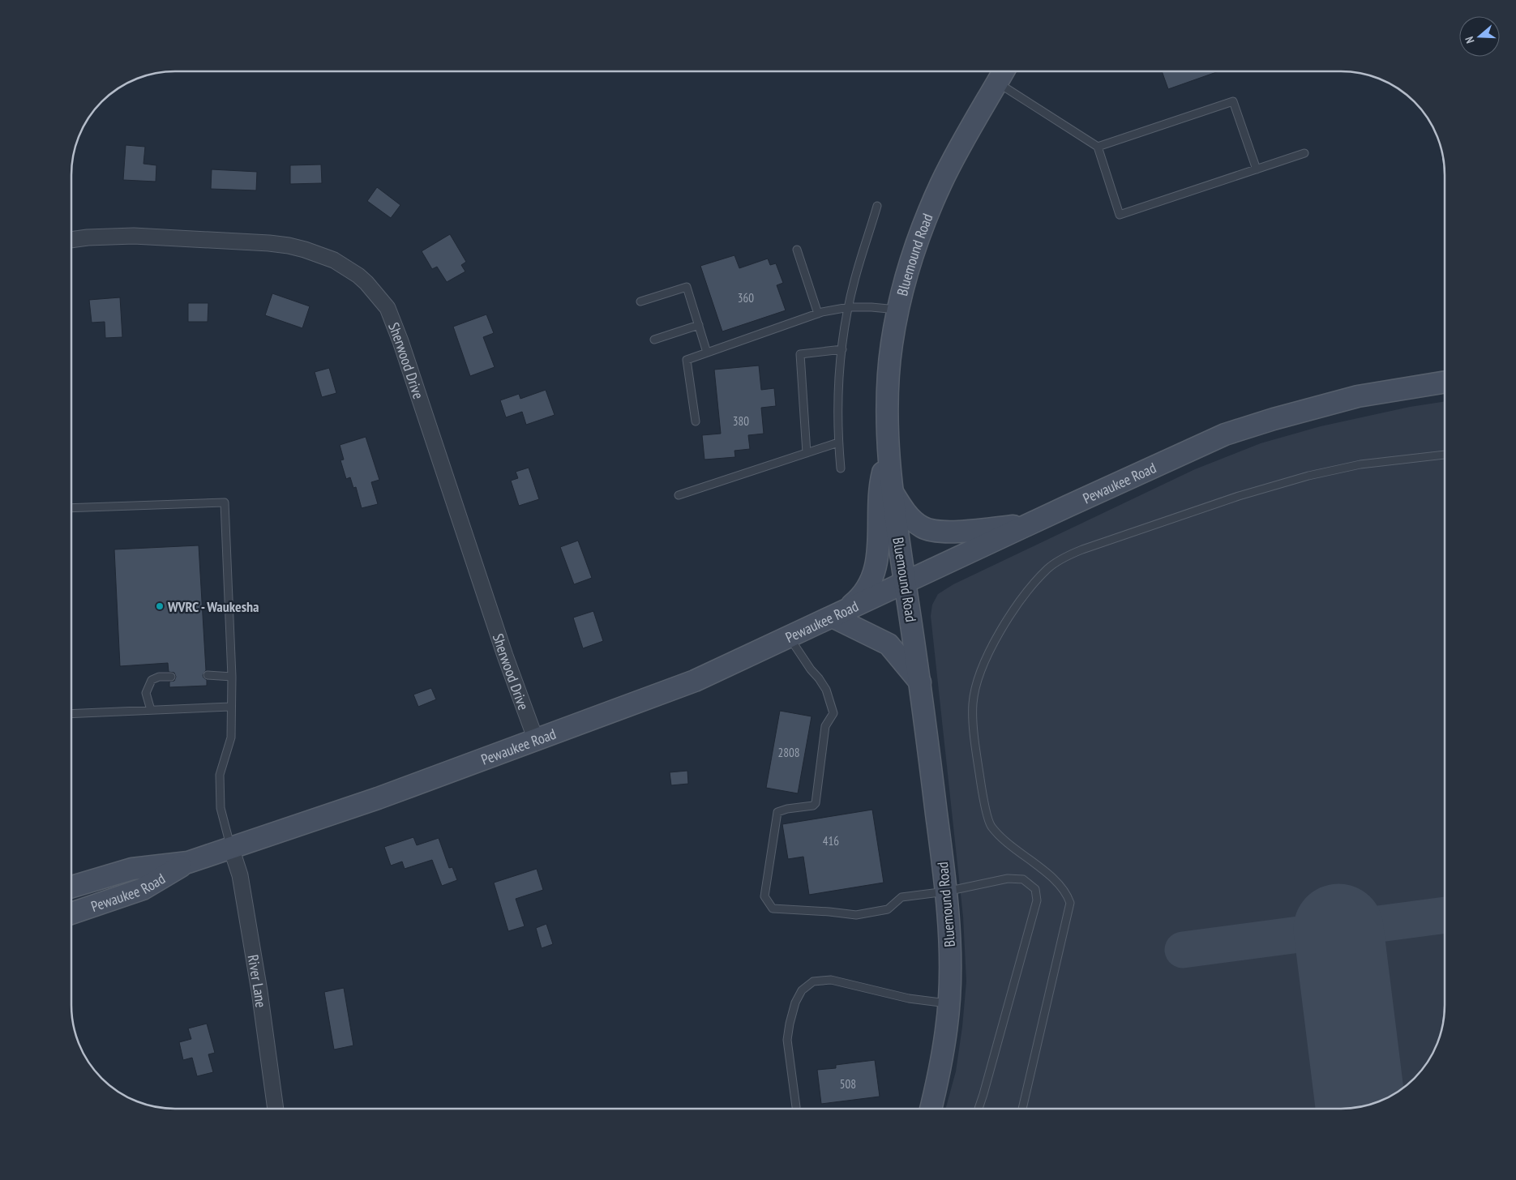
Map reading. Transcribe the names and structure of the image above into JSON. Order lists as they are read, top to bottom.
{
  "streets": {
    "main road": ["Bluemound Road", "Pewaukee Road"],
    "street": ["Sherwood Drive", "River Lane"]
  },
  "crossings": [
    ["Bluemound Road", "Pewaukee Road"],
    ["Sherwood Drive", "Pewaukee Road"],
    ["Pewaukee Road", "River Lane"]
  ],
  "places": ["WVRC - Waukesha"],
  "house_numbers": [
    "360",
    "380",
    "2808",
    "416",
    "508"
  ],
  "north": "left"
}
